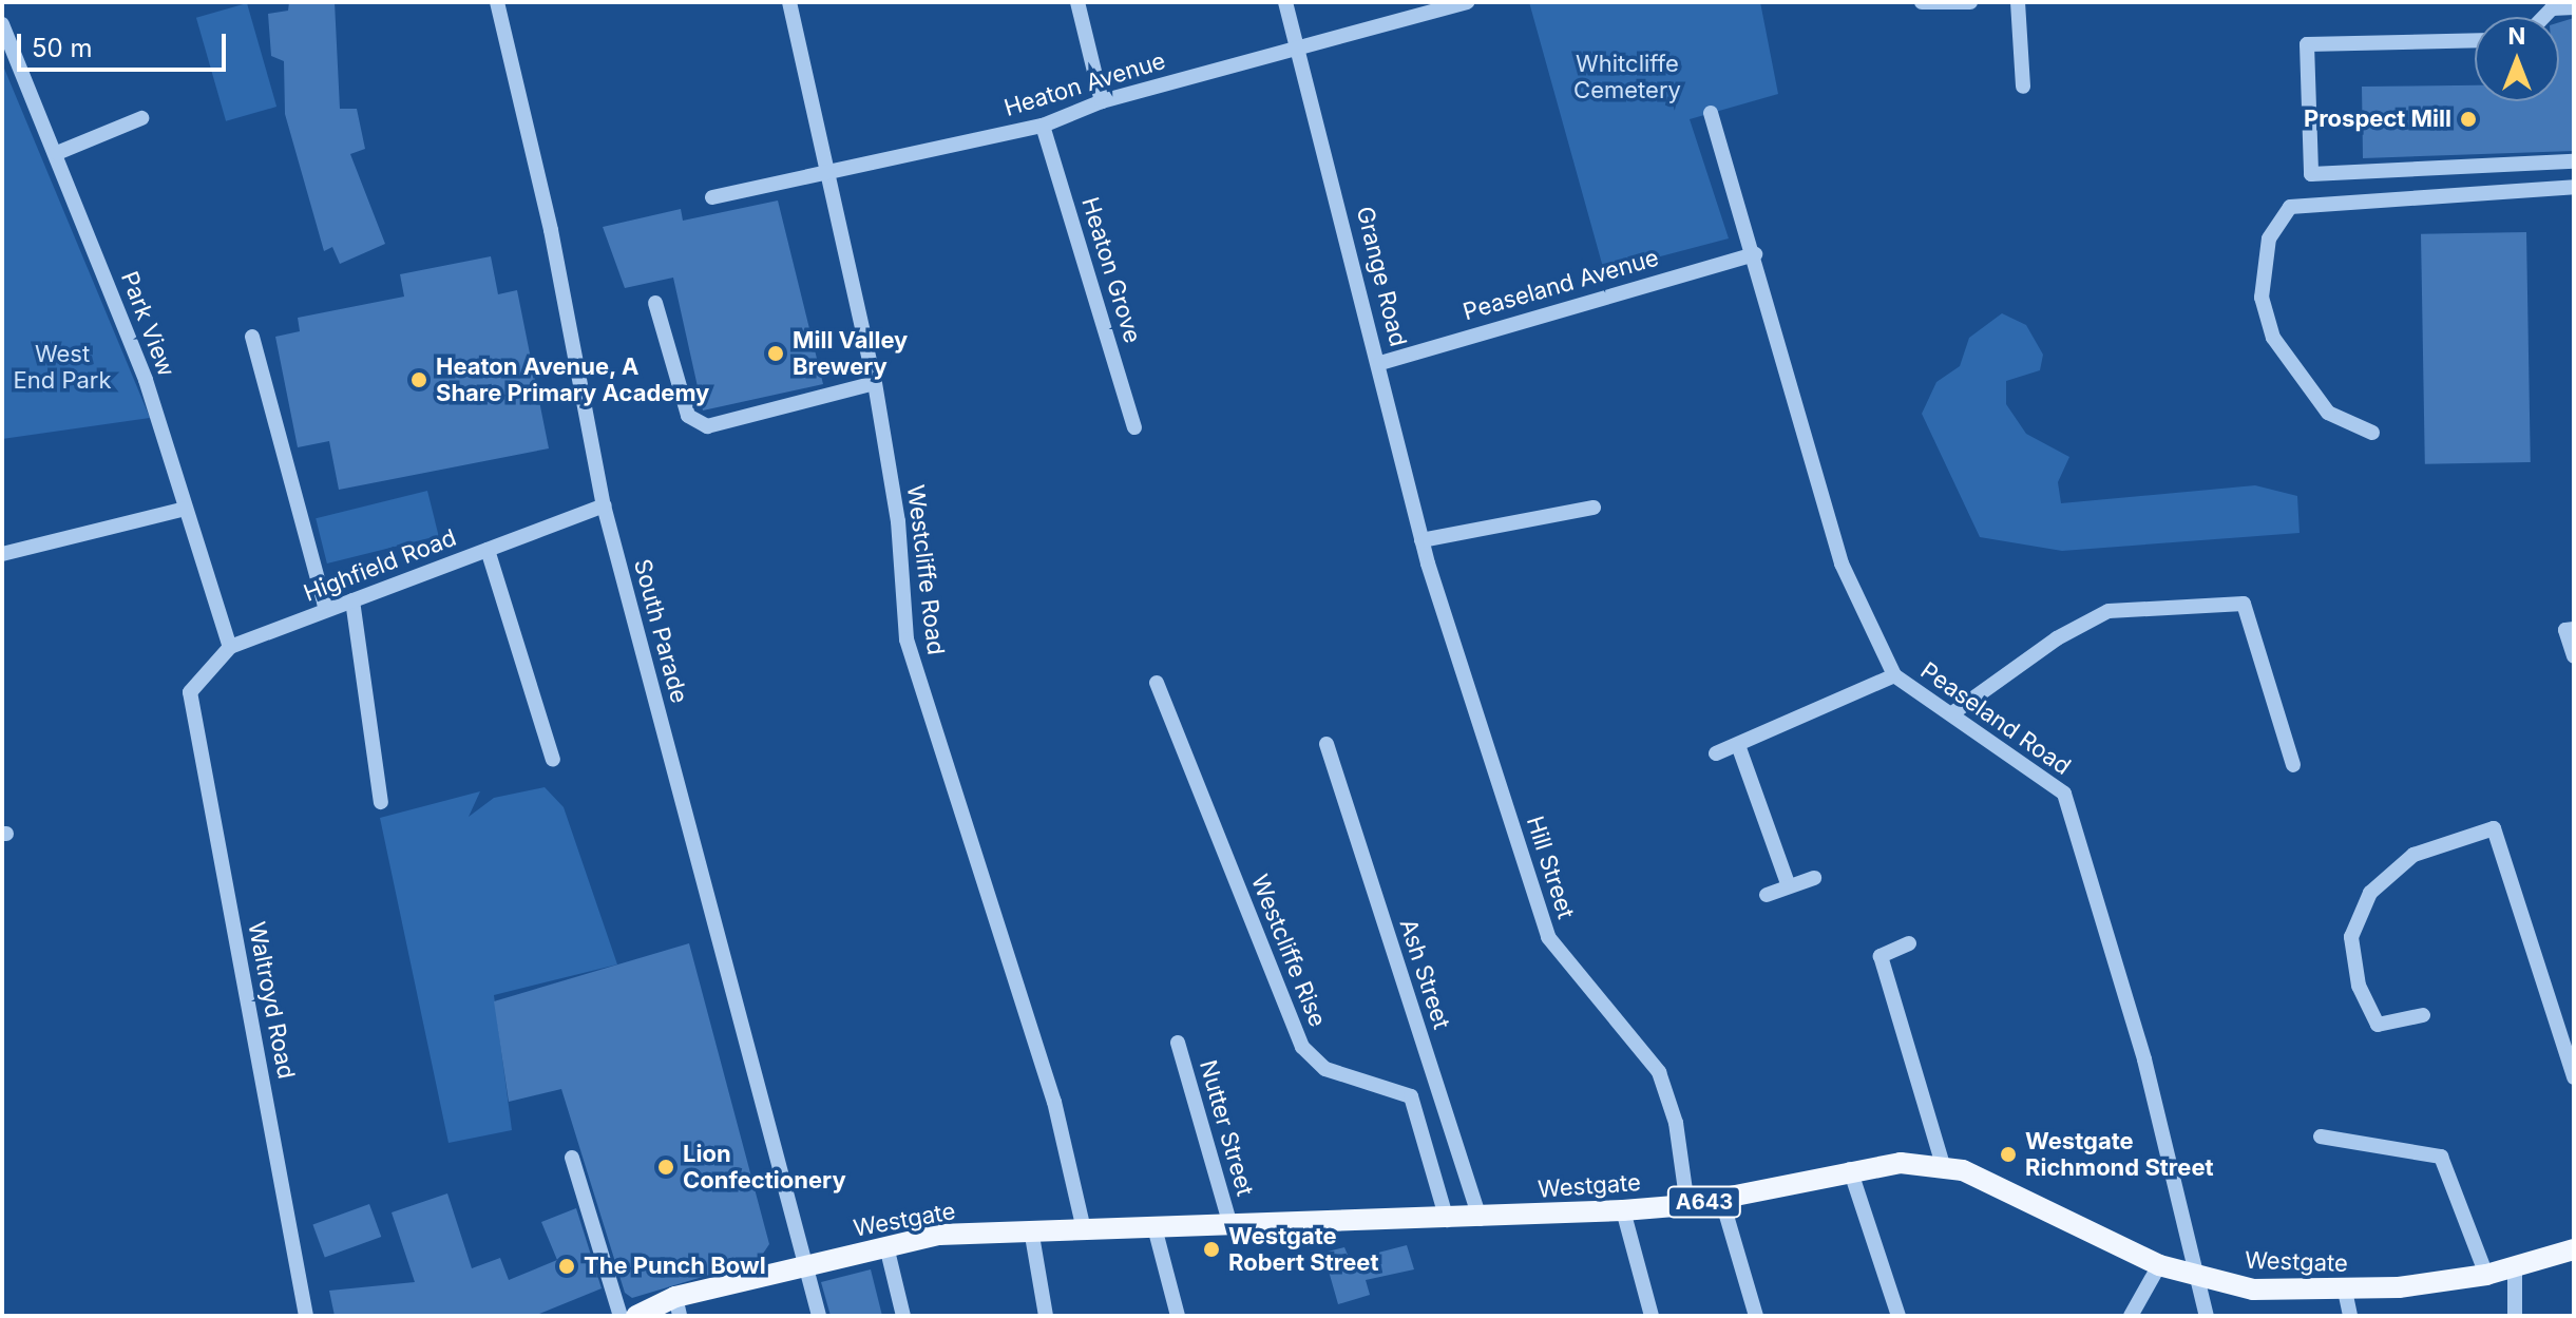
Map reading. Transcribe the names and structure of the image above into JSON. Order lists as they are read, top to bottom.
{
  "streets": {
    "main road": ["Westgate", "A643"],
    "street": [
      "Heaton Avenue",
      "Heaton Grove",
      "Grange Road",
      "Peaseland Avenue",
      "Park View",
      "Highfield Road",
      "Westcliffe Road",
      "South Parade",
      "Peaseland Road",
      "Hill Street",
      "Westcliffe Rise",
      "Ash Street",
      "Waltroyd Road",
      "Nutter Street"
    ]
  },
  "crossings": [
    ["Heaton Avenue", "Heaton Grove"],
    ["Heaton Avenue", "Grange Road"],
    ["Heaton Avenue", "Westcliffe Road"],
    ["Grange Road", "Peaseland Avenue"],
    ["Grange Road", "Hill Street"],
    ["Peaseland Avenue", "Peaseland Road"],
    ["Park View", "Highfield Road"],
    ["Highfield Road", "South Parade"],
    ["Highfield Road", "Waltroyd Road"],
    ["Westcliffe Road", "Westgate"],
    ["South Parade", "Westgate"],
    ["Peaseland Road", "Westgate"],
    ["Hill Street", "Westgate"],
    ["Westcliffe Rise", "Westgate"],
    ["Ash Street", "Westgate"],
    ["Nutter Street", "Westgate"]
  ],
  "parks": ["Whitcliffe Cemetery", "West End Park"],
  "places": [
    "Prospect Mill",
    "Mill Valley Brewery",
    "Heaton Avenue, A Share Primary Academy",
    "Westgate Richmond Street",
    "Lion Confectionery",
    "Westgate Robert Street",
    "The Punch Bowl"
  ],
  "scale_bar": "50 m",
  "north": "top"
}
